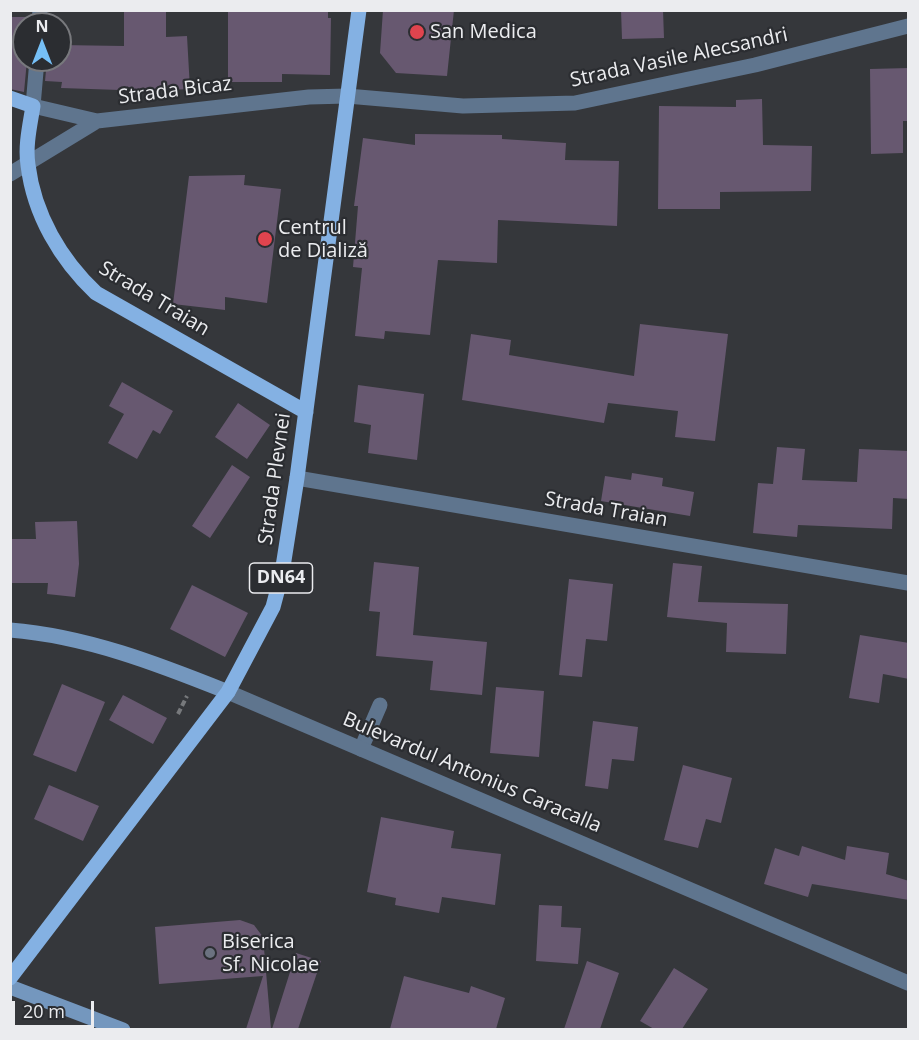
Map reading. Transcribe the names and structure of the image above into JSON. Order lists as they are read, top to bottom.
{
  "streets": {
    "main road": [
      "Strada Bicaz",
      "Strada Traian",
      "Strada Plevnei",
      "DN64",
      "Bulevardul Antonius Caracalla"
    ],
    "street": ["Strada Vasile Alecsandri"]
  },
  "crossings": [
    ["Strada Vasile Alecsandri", "Strada Bicaz"],
    ["Strada Vasile Alecsandri", "Strada Plevnei"],
    ["Strada Bicaz", "Strada Traian"],
    ["Strada Bicaz", "Strada Plevnei"],
    ["Strada Traian", "Strada Plevnei"],
    ["Strada Plevnei", "Bulevardul Antonius Caracalla"]
  ],
  "places": ["San Medica", "Centrul de Dializă", "Biserica Sf. Nicolae"],
  "scale_bar": "20 m",
  "north": "top"
}
